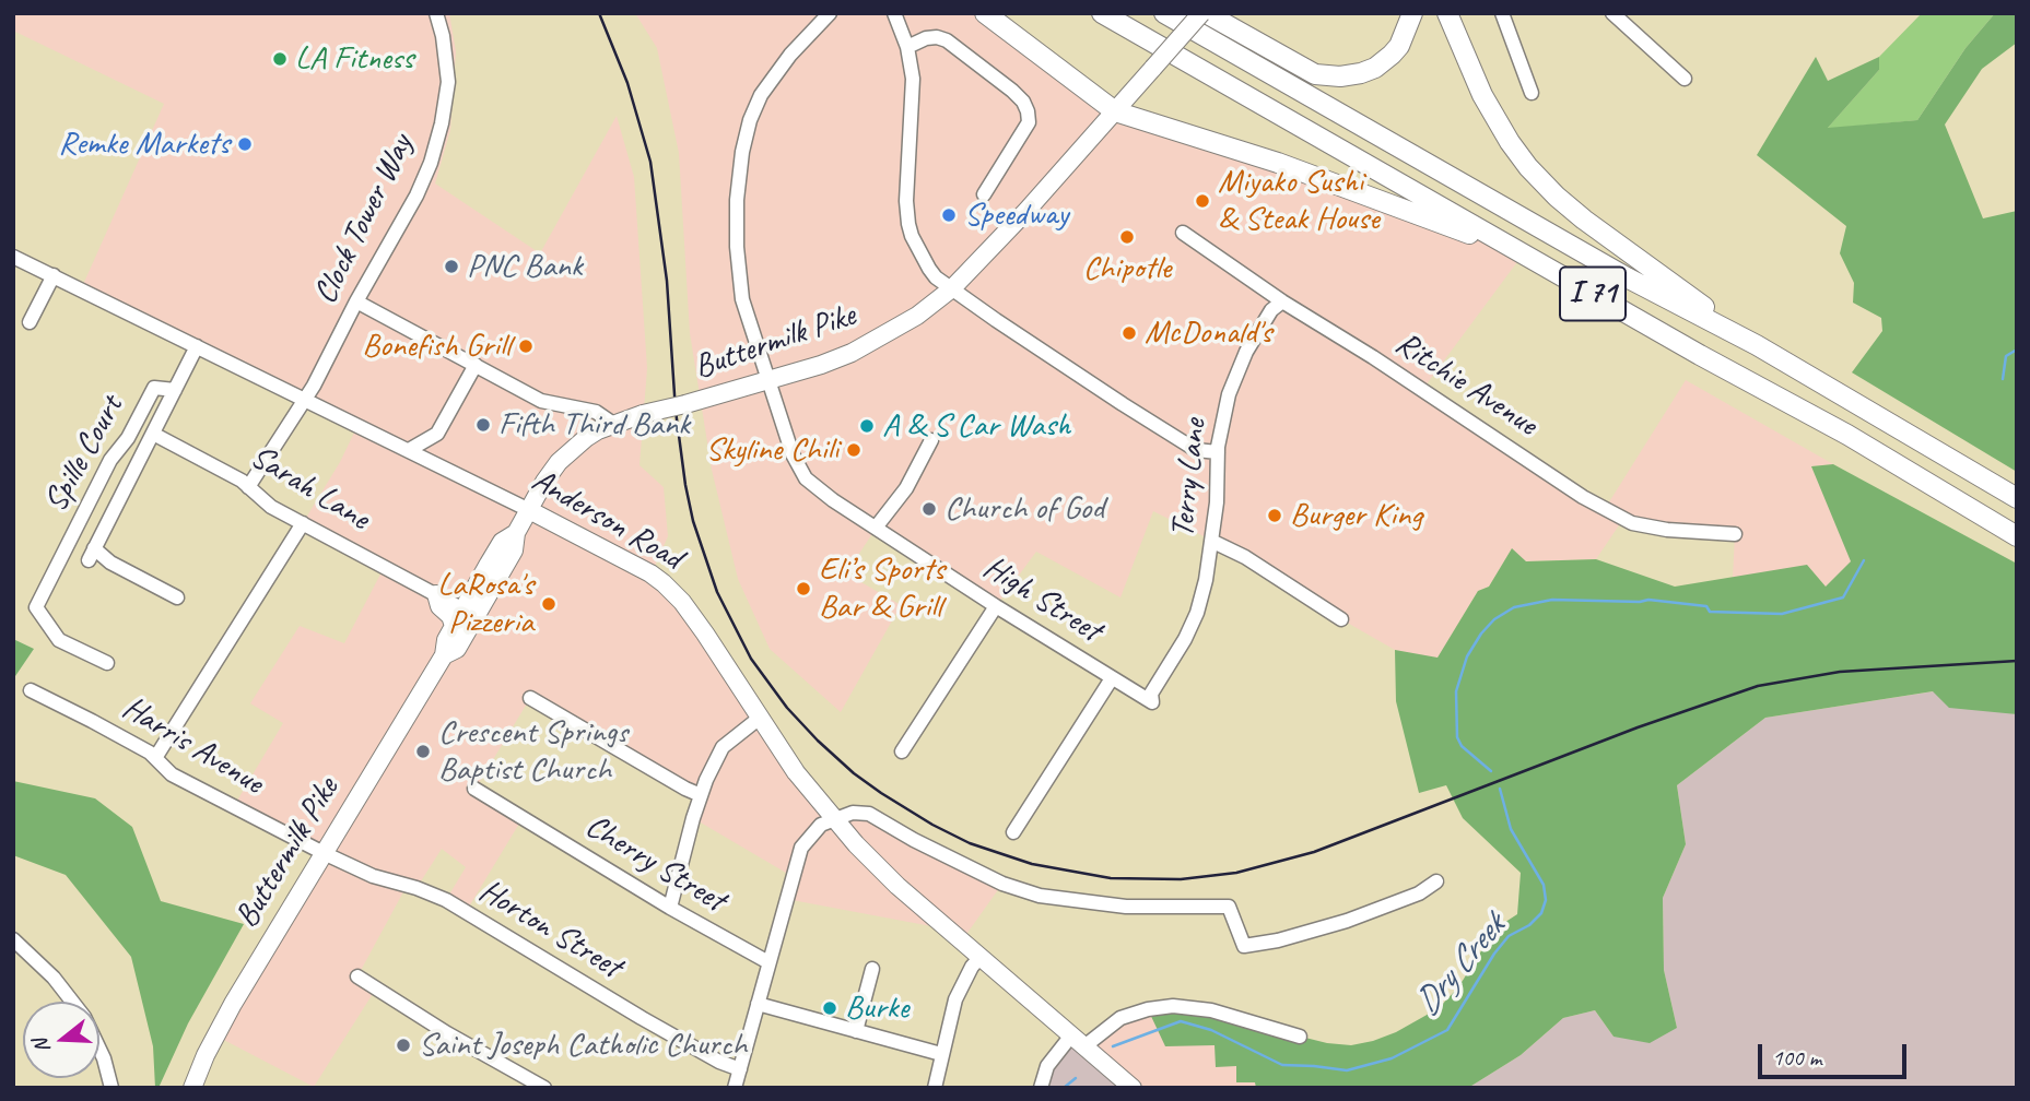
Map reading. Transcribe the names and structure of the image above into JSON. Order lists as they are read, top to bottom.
{
  "streets": {
    "highway": ["I 71"],
    "main road": ["Buttermilk Pike", "Anderson Road"],
    "street": [
      "Clock Tower Way",
      "Ritchie Avenue",
      "Spille Court",
      "Terry Lane",
      "Sarah Lane",
      "High Street",
      "Harris Avenue",
      "Cherry Street",
      "Horton Street"
    ]
  },
  "crossings": [
    ["Clock Tower Way", "Sarah Lane"],
    ["Clock Tower Way", "Anderson Road"],
    ["Buttermilk Pike", "Sarah Lane"],
    ["Buttermilk Pike", "Anderson Road"],
    ["Buttermilk Pike", "High Street"],
    ["Buttermilk Pike", "Harris Avenue"],
    ["Buttermilk Pike", "Horton Street"],
    ["Ritchie Avenue", "Terry Lane"],
    ["Terry Lane", "High Street"],
    ["Harris Avenue", "Horton Street"]
  ],
  "water": ["Dry Creek"],
  "places": [
    "LA Fitness",
    "Remke Markets",
    "Miyako Sushi & Steak House",
    "Speedway",
    "Chipotle",
    "PNC Bank",
    "McDonald's",
    "Bonefish Grill",
    "Fifth Third Bank",
    "A & S Car Wash",
    "Skyline Chili",
    "Church of God",
    "Burger King",
    "Eli’s Sports Bar & Grill",
    "LaRosa's Pizzeria",
    "Crescent Springs Baptist Church",
    "Burke",
    "Saint Joseph Catholic Church"
  ],
  "scale_bar": "100 m",
  "north": "left"
}
